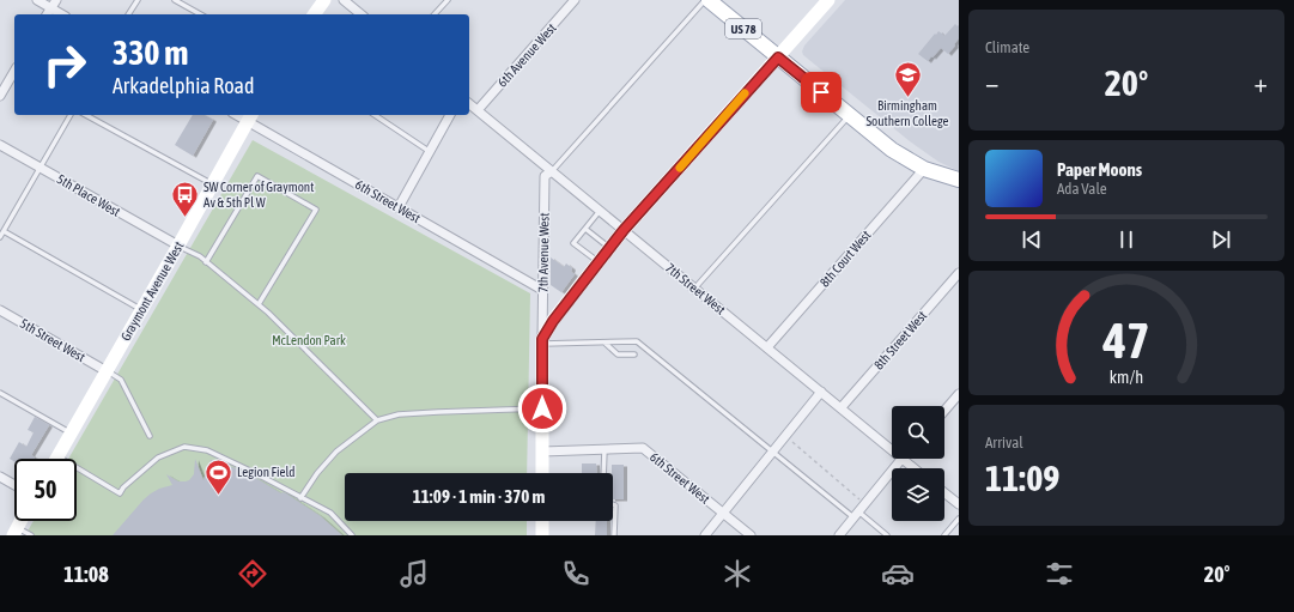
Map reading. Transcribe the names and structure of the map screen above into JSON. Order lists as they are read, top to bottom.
{
  "streets": {
    "main road": ["US 78", "Graymont Avenue West"],
    "street": [
      "6th Avenue West",
      "5th Place West",
      "6th Street West",
      "7th Avenue West",
      "8th Court West",
      "7th Street West",
      "5th Street West",
      "8th Street West"
    ]
  },
  "crossings": [
    ["US 78", "8th Court West"],
    ["6th Avenue West", "7th Street West"],
    ["5th Place West", "Graymont Avenue West"],
    ["6th Street West", "7th Avenue West"],
    ["6th Street West", "Graymont Avenue West"],
    ["7th Avenue West", "7th Street West"],
    ["8th Court West", "7th Street West"],
    ["7th Street West", "8th Street West"],
    ["Graymont Avenue West", "5th Street West"]
  ],
  "parks": ["McLendon Park"],
  "places": {
    "school or university": ["Birmingham Southern College"],
    "bus stop": ["SW Corner of Graymont Av & 5th Pl W"],
    "sports": ["Legion Field"]
  },
  "page": {
    "tile": [
      "Climate",
      ["Arrival", "11:09"]
    ],
    "turn": ["330 m", "Arkadelphia Road"],
    "heat": ["−", "20°", "+"],
    "song": ["Paper Moons", "Ada Vale"],
    "limit": "50",
    "trip": "11:09 · 1 min · 370 m",
    "tabs": ["11:08", "20°"],
    "gauge": ["47", "km/h"]
  }
}
